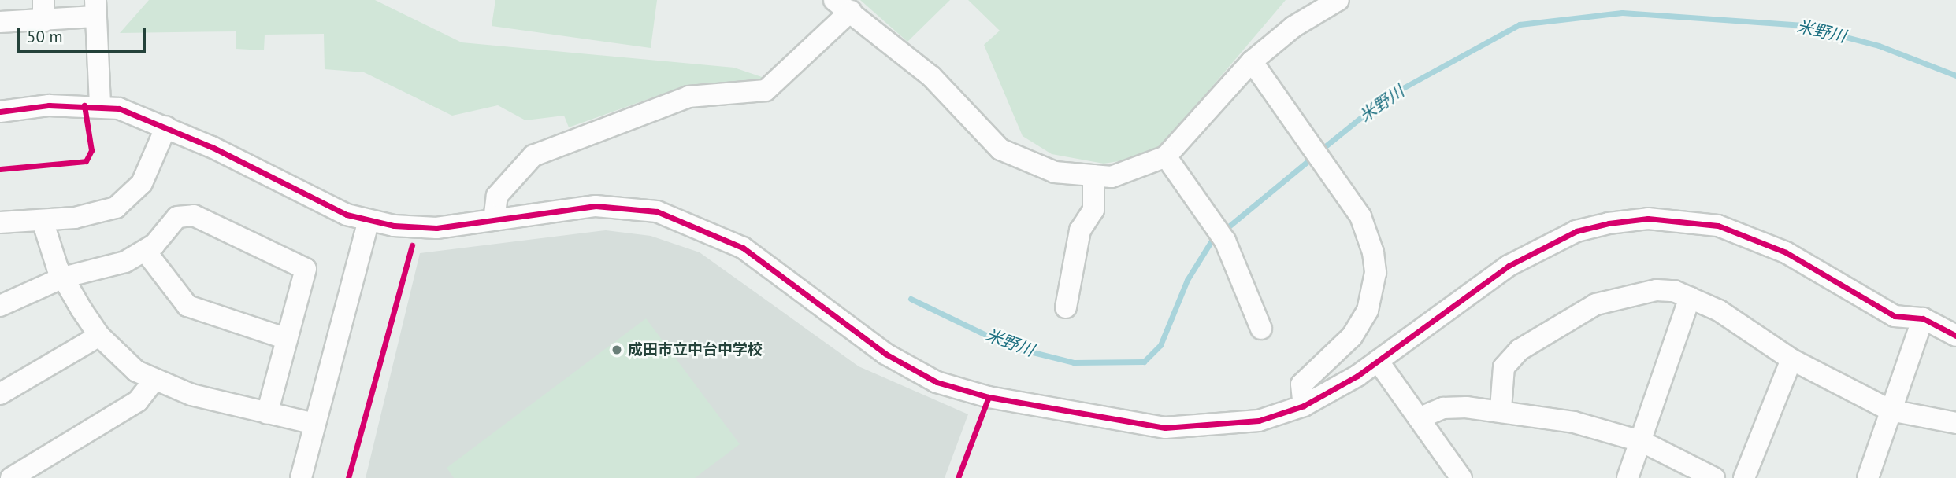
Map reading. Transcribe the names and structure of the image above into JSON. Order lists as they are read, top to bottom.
{
  "water": ["米野川"],
  "places": ["成田市立中台中学校"],
  "scale_bar": "50 m"
}
